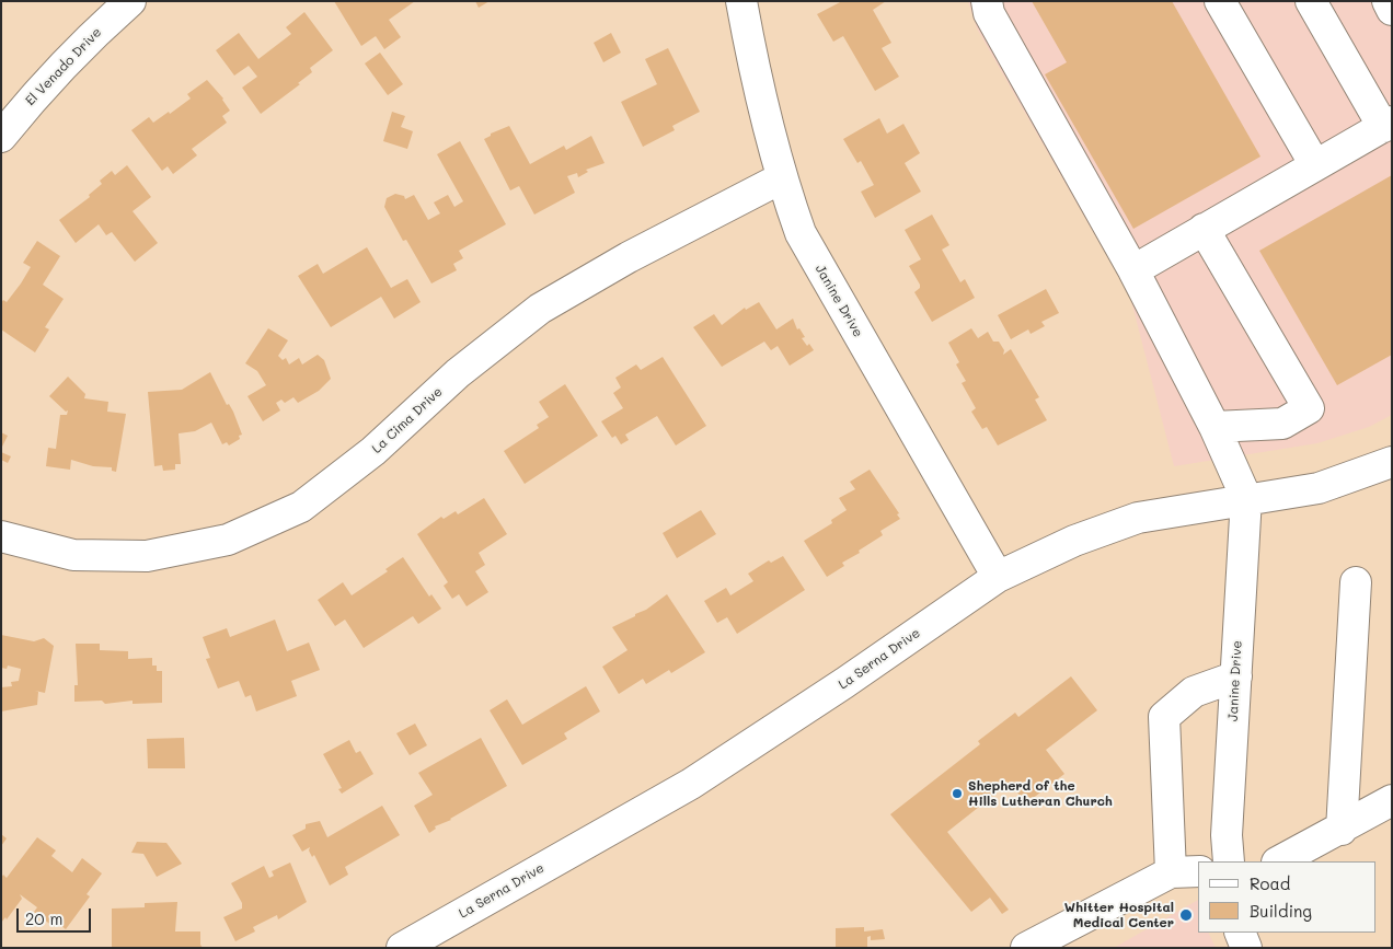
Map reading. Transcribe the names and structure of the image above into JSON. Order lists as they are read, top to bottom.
{
  "streets": {
    "street": [
      "El Venado Drive",
      "Janine Drive",
      "La Cima Drive",
      "La Serna Drive"
    ]
  },
  "crossings": [
    ["Janine Drive", "La Cima Drive"],
    ["Janine Drive", "La Serna Drive"]
  ],
  "places": ["Shepherd of the Hills Lutheran Church", "Whitter Hospital Medical Center"],
  "legend": ["Road", "Building"],
  "scale_bar": "20 m"
}
